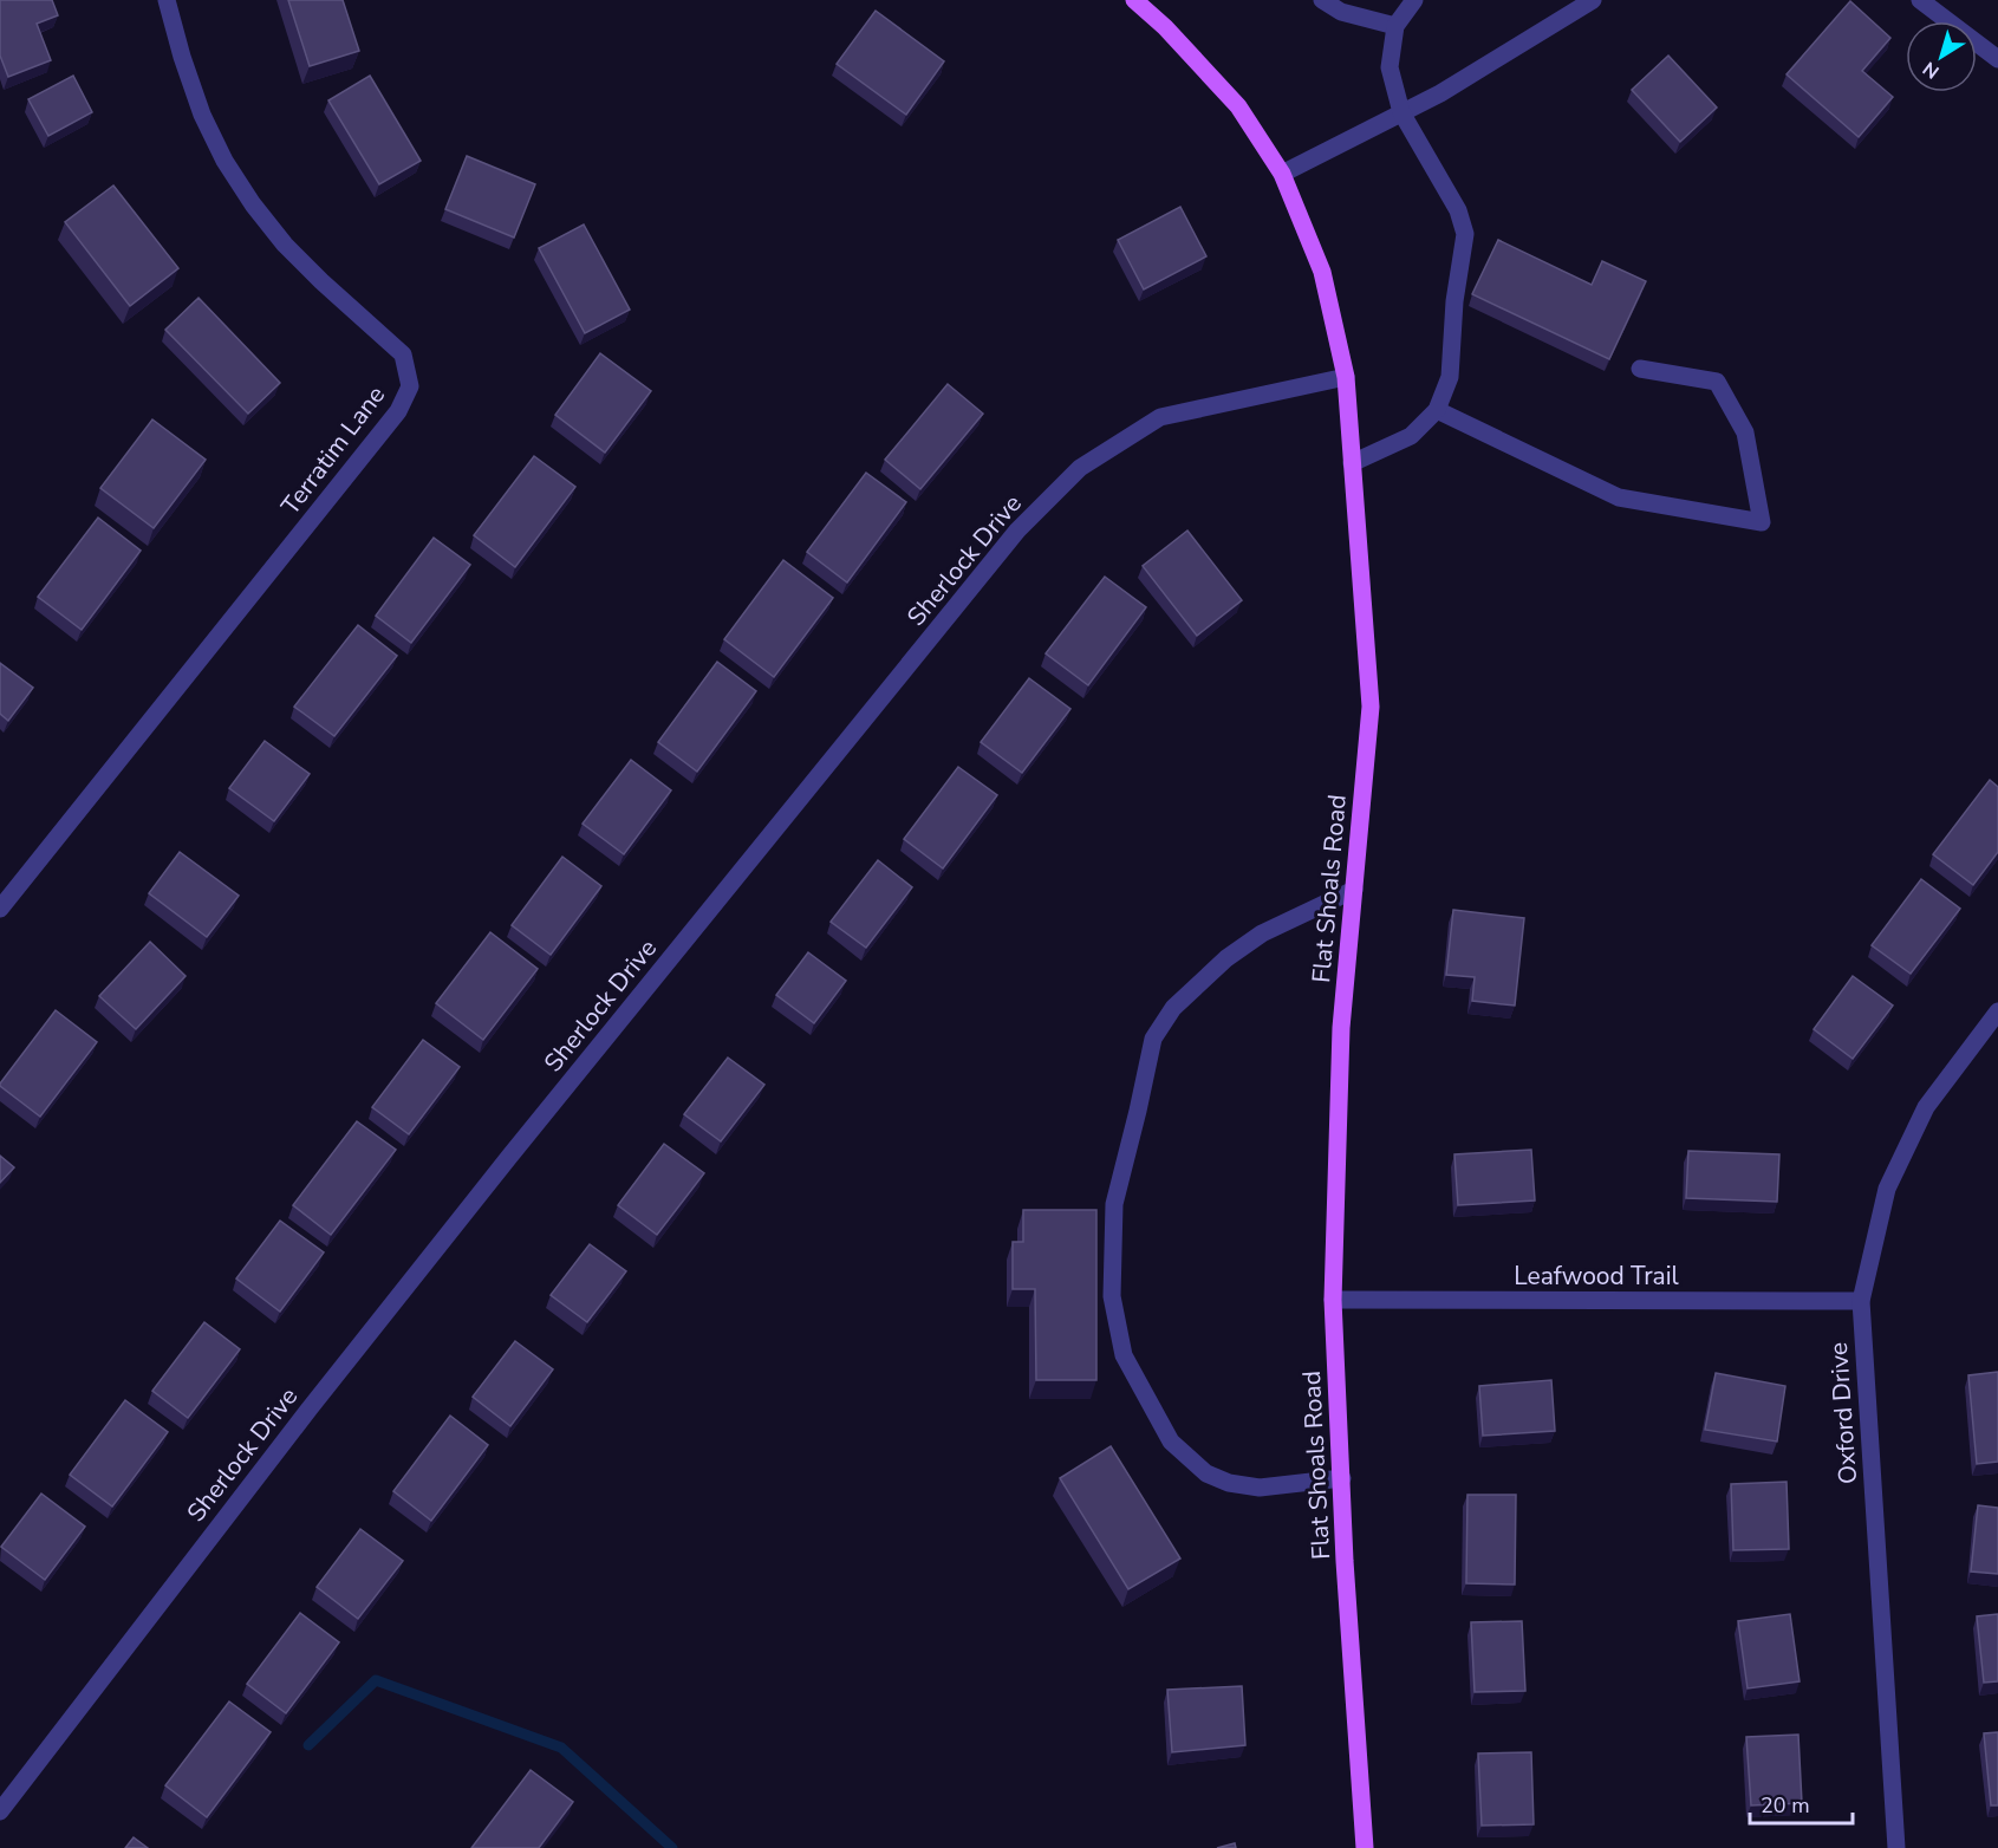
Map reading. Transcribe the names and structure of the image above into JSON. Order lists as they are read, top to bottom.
{
  "streets": {
    "main road": ["Flat Shoals Road"],
    "street": [
      "Terratim Lane",
      "Sherlock Drive",
      "Leafwood Trail",
      "Oxford Drive"
    ]
  },
  "crossings": [
    ["Sherlock Drive", "Flat Shoals Road"],
    ["Flat Shoals Road", "Leafwood Trail"],
    ["Leafwood Trail", "Oxford Drive"]
  ],
  "scale_bar": "20 m",
  "north": "bottom left"
}
